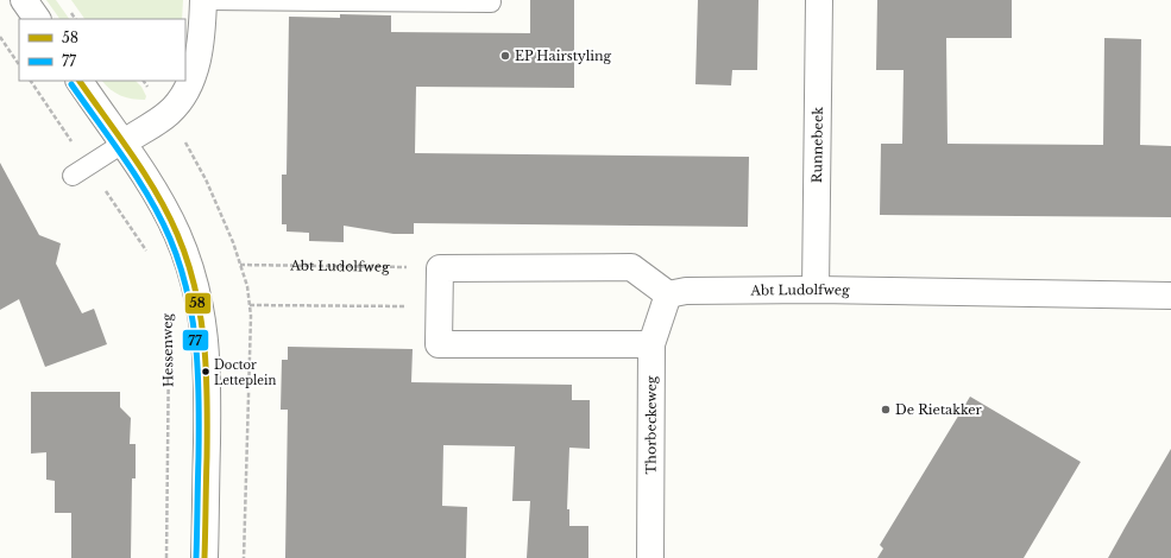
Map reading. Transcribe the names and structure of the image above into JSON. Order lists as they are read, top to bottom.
{
  "streets": {
    "street": ["Runnebeek", "Abt Ludolfweg", "Thorbeckeweg"],
    "path": ["Hessenweg"]
  },
  "crossings": [
    ["Runnebeek", "Abt Ludolfweg"],
    ["Abt Ludolfweg", "Thorbeckeweg"]
  ],
  "places": ["EP Hairstyling", "Doctor Letteplein", "De Rietakker"],
  "lines": ["transit line 58", "transit line 77"],
  "legend": ["58", "77"]
}
